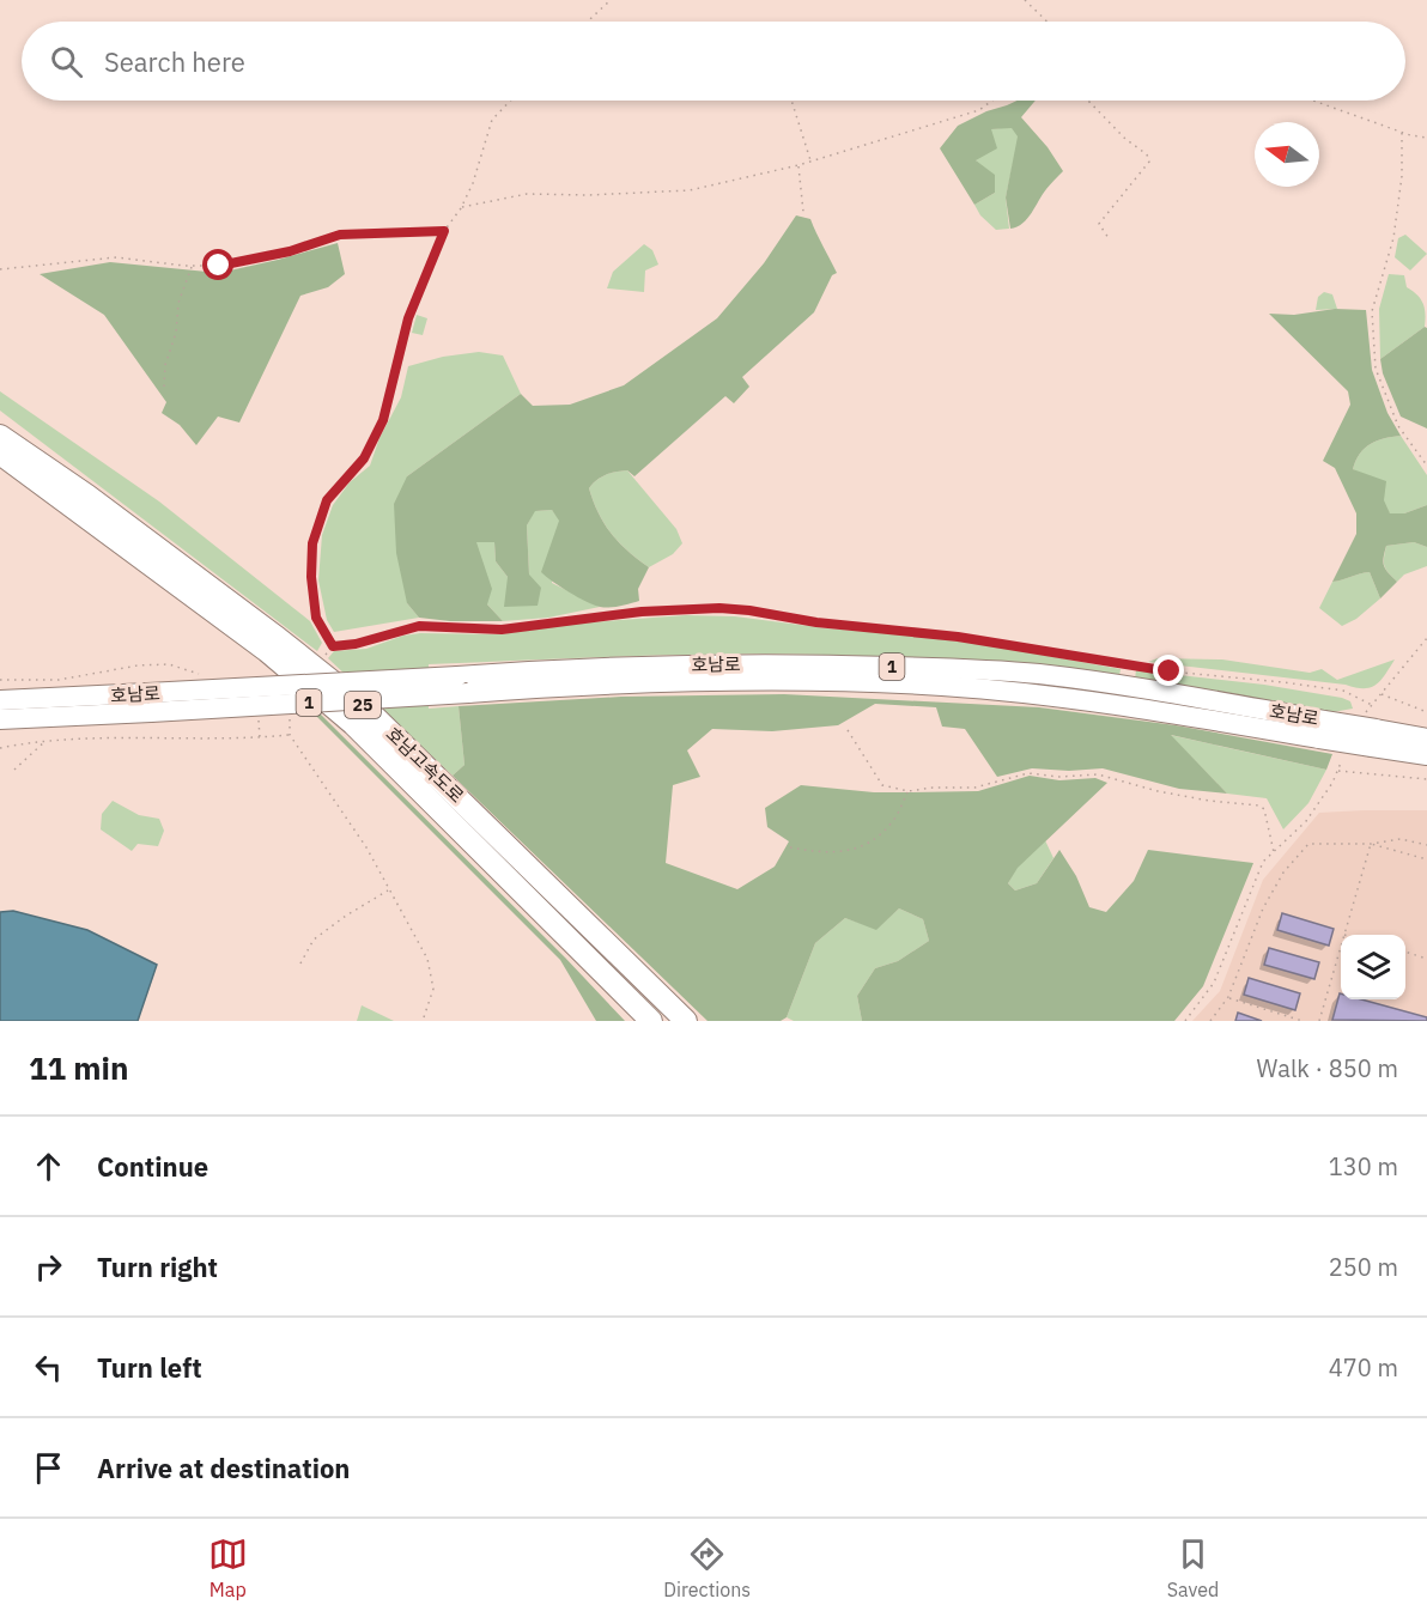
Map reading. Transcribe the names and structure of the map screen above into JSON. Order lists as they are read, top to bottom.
{
  "streets": {
    "highway": [
      "호남로",
      "1",
      "25",
      "호남고속도로"
    ]
  },
  "north": "left",
  "page": {
    "search": "Search here",
    "heading": ["11 min", "Walk · 850 m"],
    "list": [
      ["Continue", "130 m"],
      ["Turn right", "250 m"],
      ["Turn left", "470 m"],
      "Arrive at destination"
    ],
    "nav": ["Map", "Directions", "Saved"]
  }
}
